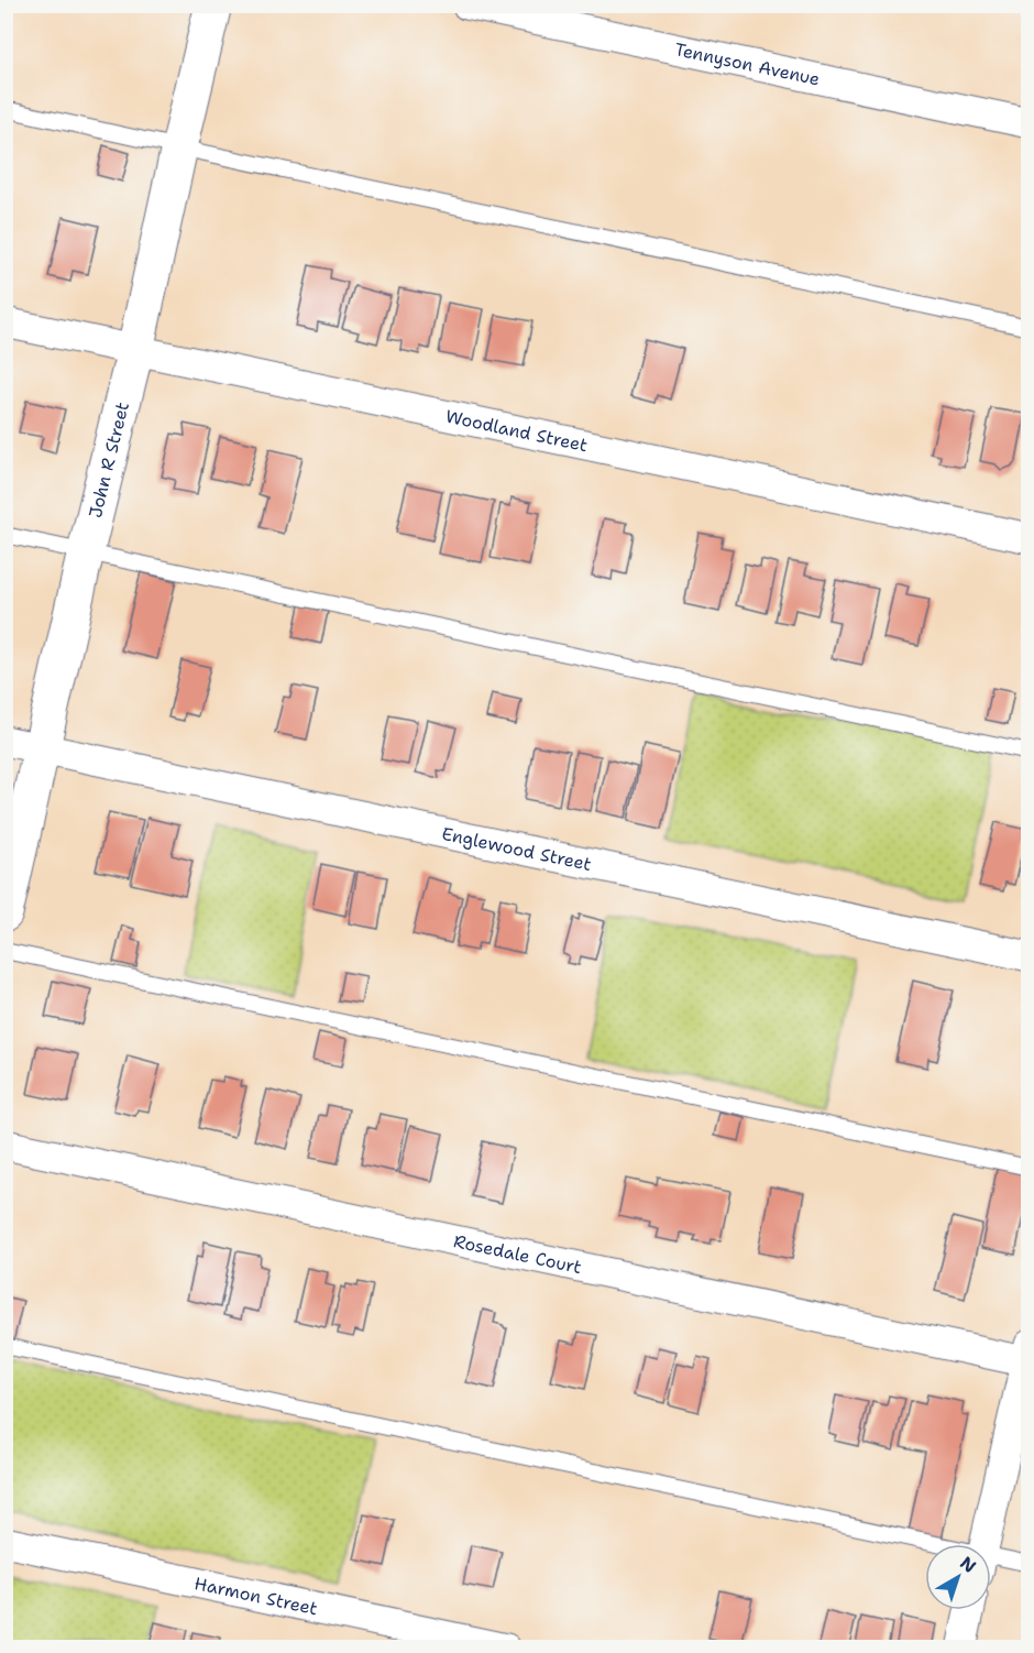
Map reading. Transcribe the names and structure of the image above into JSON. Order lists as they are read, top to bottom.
{
  "streets": {
    "street": [
      "Tennyson Avenue",
      "Woodland Street",
      "John R Street",
      "Englewood Street",
      "Rosedale Court",
      "Harmon Street"
    ]
  },
  "crossings": [
    ["Woodland Street", "John R Street"],
    ["John R Street", "Englewood Street"]
  ],
  "north": "top right"
}
